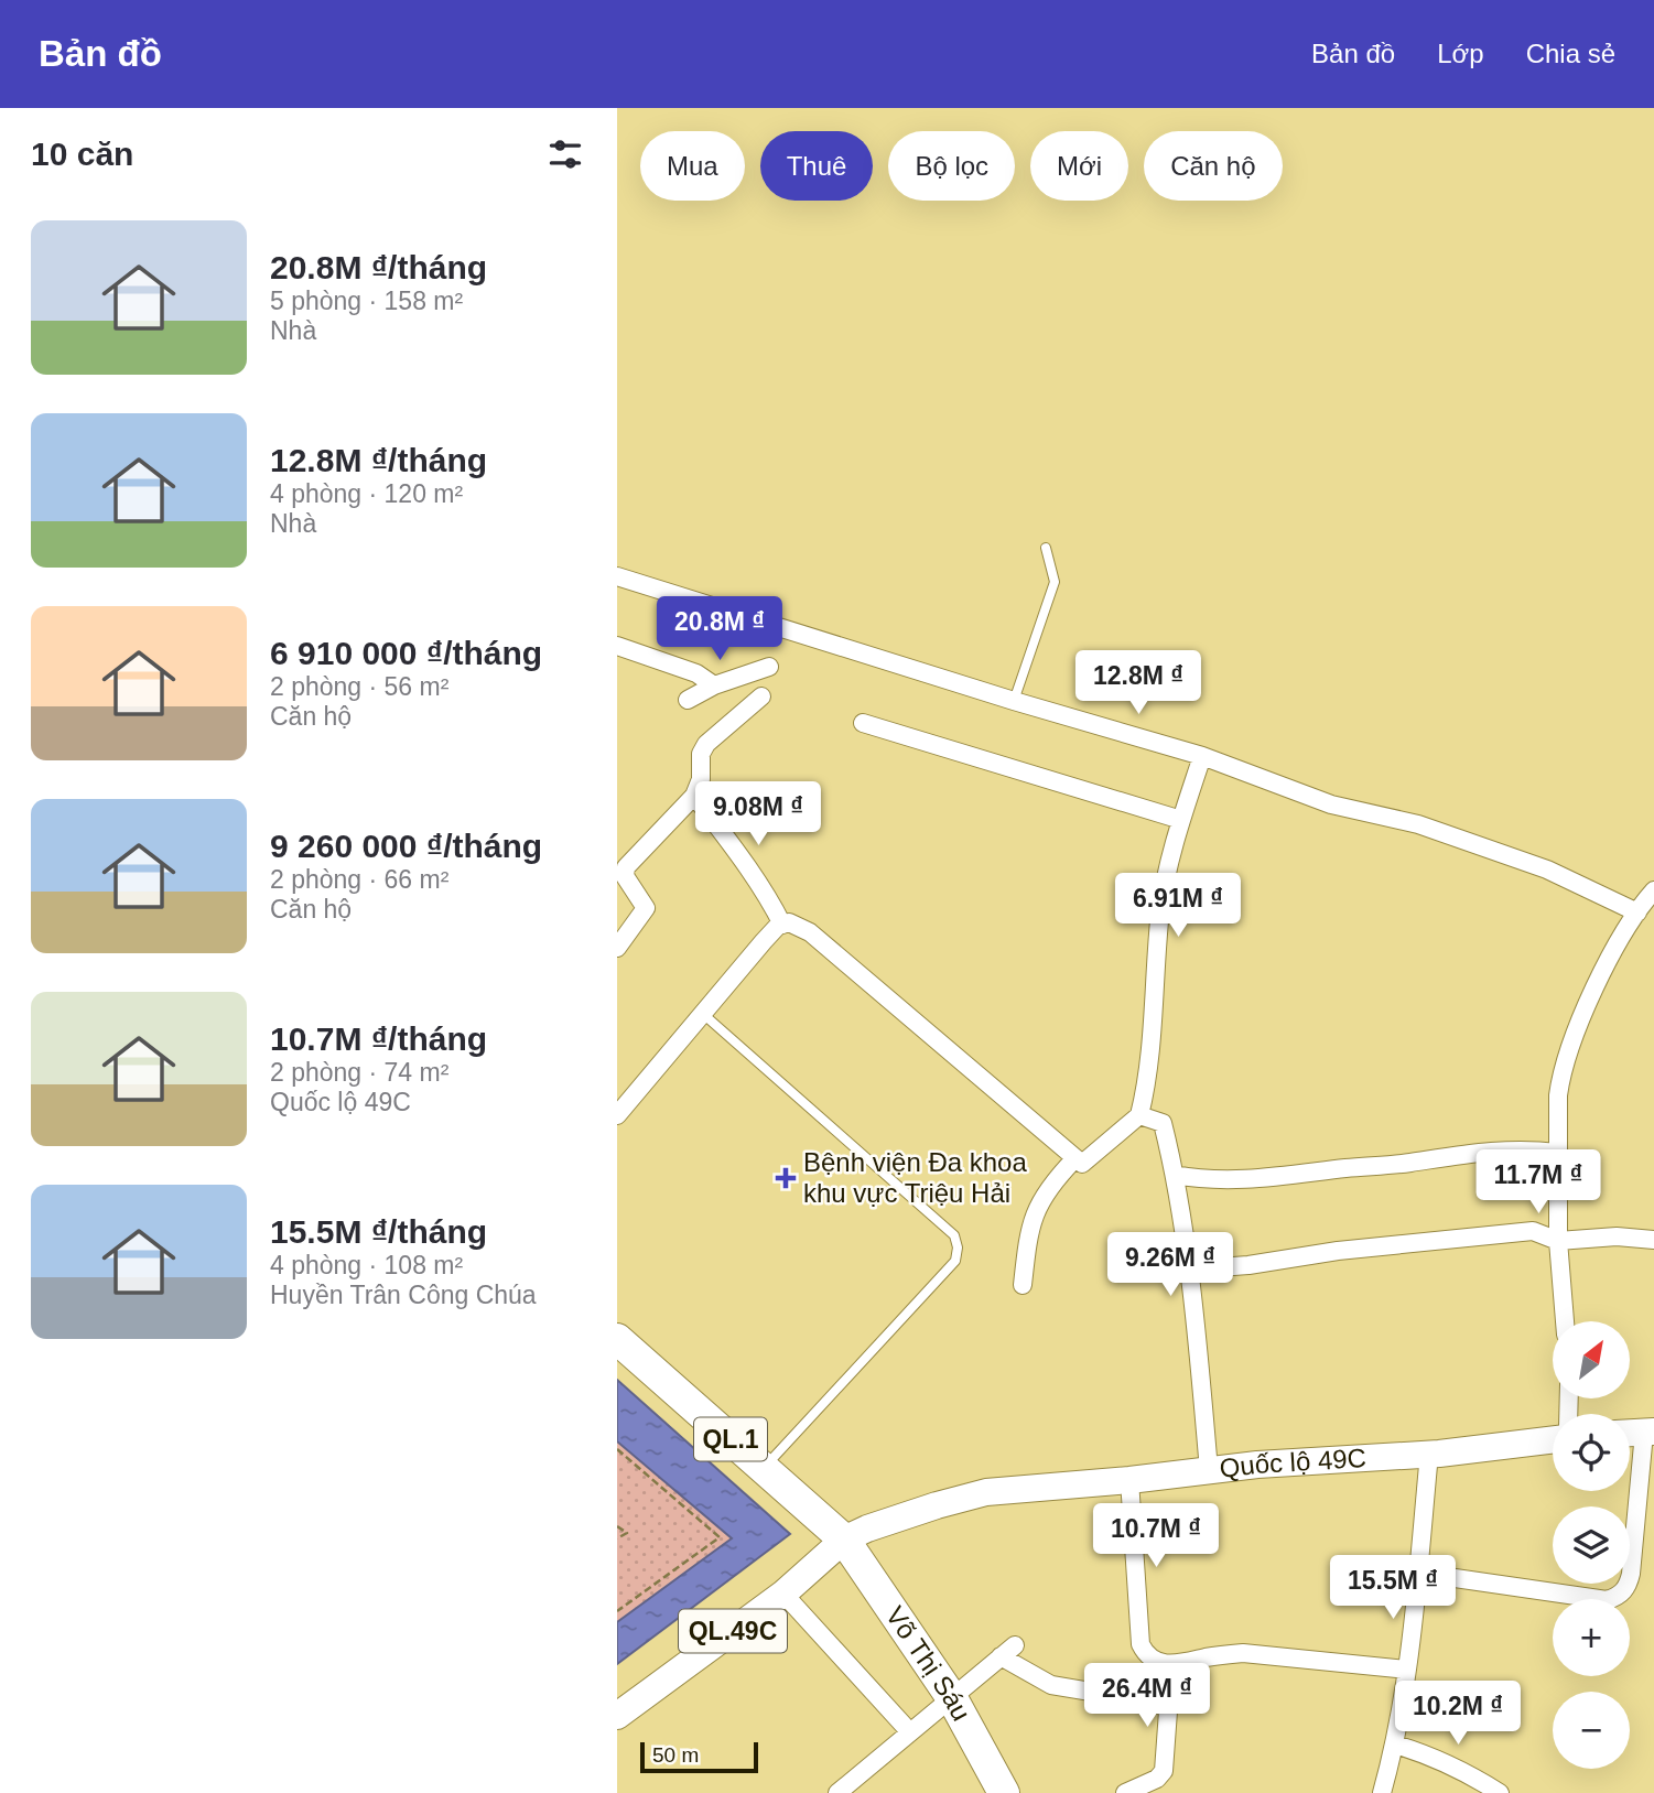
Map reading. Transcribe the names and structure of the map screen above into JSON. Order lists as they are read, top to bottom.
{
  "streets": {
    "highway": ["QL.1", "Võ Thị Sáu"],
    "main road": ["Quốc lộ 49C", "QL.49C"]
  },
  "crossings": [
    ["QL.1", "Quốc lộ 49C"],
    ["QL.1", "QL.49C"],
    ["QL.1", "Võ Thị Sáu"],
    ["Quốc lộ 49C", "QL.49C"],
    ["Quốc lộ 49C", "Võ Thị Sáu"],
    ["QL.49C", "Võ Thị Sáu"]
  ],
  "places": {
    "health": ["Bệnh viện Đa khoa khu vực Triệu Hải"]
  },
  "scale_bar": "50 m",
  "north": "top right",
  "page": {
    "header": "Bản đồ",
    "nav": ["Bản đồ", "Lớp", "Chia sẻ"],
    "heading": "10 căn",
    "chip": [
      "Mua",
      "Thuê",
      "Bộ lọc",
      "Mới",
      "Căn hộ"
    ],
    "list": [
      {
        "name": "20.8M ₫/tháng",
        "note": "5 phòng · 158 m² · Nhà"
      },
      {
        "name": "12.8M ₫/tháng",
        "note": "4 phòng · 120 m² · Nhà"
      },
      {
        "name": "6 910 000 ₫/tháng",
        "note": "2 phòng · 56 m² · Căn hộ"
      },
      {
        "name": "9 260 000 ₫/tháng",
        "note": "2 phòng · 66 m² · Căn hộ"
      },
      {
        "name": "10.7M ₫/tháng",
        "note": "2 phòng · 74 m² · Quốc lộ 49C"
      },
      {
        "name": "15.5M ₫/tháng",
        "note": "4 phòng · 108 m² · Huyền Trân Công Chúa"
      }
    ],
    "price": [
      "20.8M ₫",
      "12.8M ₫",
      "9.08M ₫",
      "6.91M ₫",
      "11.7M ₫",
      "9.26M ₫",
      "10.7M ₫",
      "15.5M ₫",
      "26.4M ₫",
      "10.2M ₫"
    ],
    "map_buttons": ["+", "−"],
    "scale": "50 m"
  }
}
